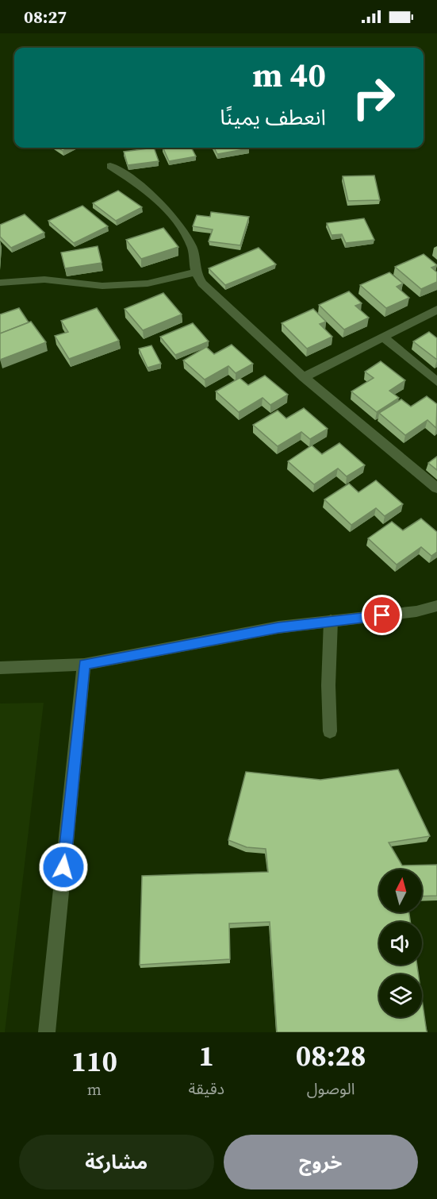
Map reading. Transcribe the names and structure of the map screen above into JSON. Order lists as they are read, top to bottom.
{
  "north": "top",
  "page": {
    "status": "08:27",
    "turn": ["40 m", "انعطف يمينًا"],
    "eta": [
      "08:28",
      "الوصول",
      "1",
      "دقيقة",
      "110",
      "m"
    ],
    "buttons": ["خروج", "مشاركة"]
  }
}
